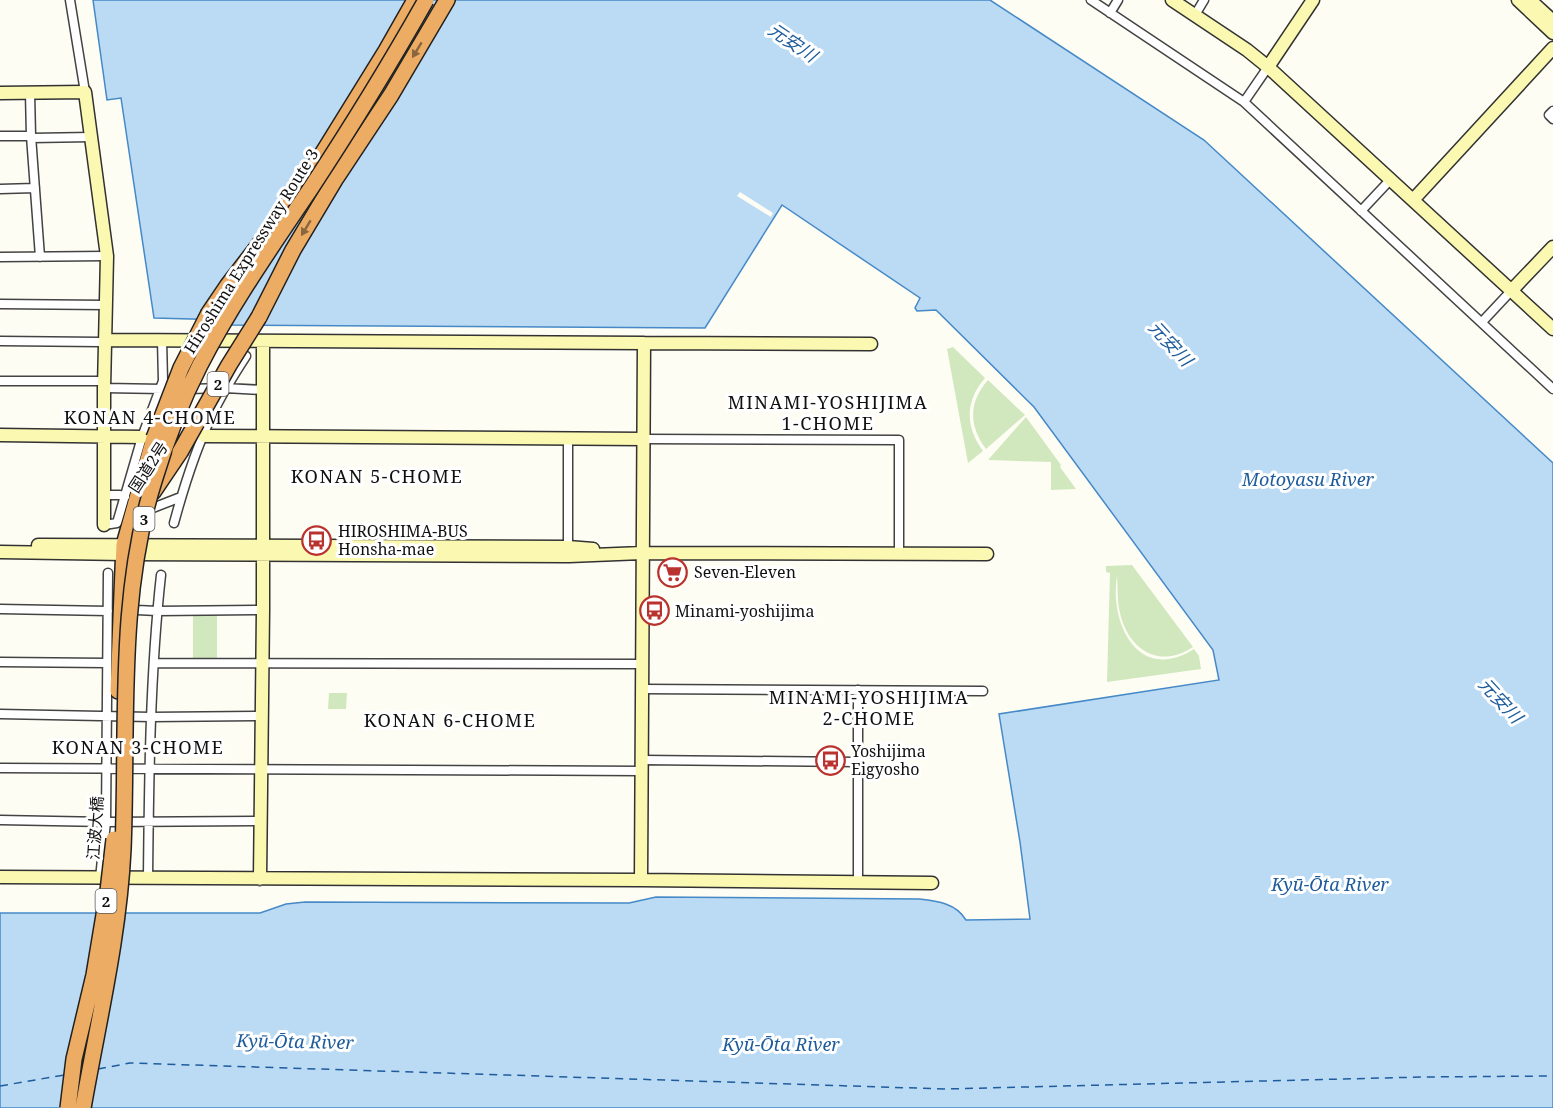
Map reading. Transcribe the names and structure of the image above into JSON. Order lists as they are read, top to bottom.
{
  "streets": {
    "highway": [
      "Hiroshima Expressway Route 3",
      "2",
      "国道2号",
      "3",
      "江波大橋"
    ]
  },
  "crossings": [
    ["国道2号", "江波大橋"]
  ],
  "districts": [
    "MINAMI-YOSHIJIMA 1-CHOME",
    "KONAN 4-CHOME",
    "KONAN 5-CHOME",
    "MINAMI-YOSHIJIMA 2-CHOME",
    "KONAN 6-CHOME",
    "KONAN 3-CHOME"
  ],
  "water": ["元安川", "Motoyasu River", "Kyū-Ōta River"],
  "places": {
    "bus stop": ["HIROSHIMA-BUS Honsha-mae", "Minami-yoshijima", "Yoshijima Eigyosho"],
    "supermarket": ["Seven-Eleven"]
  }
}
